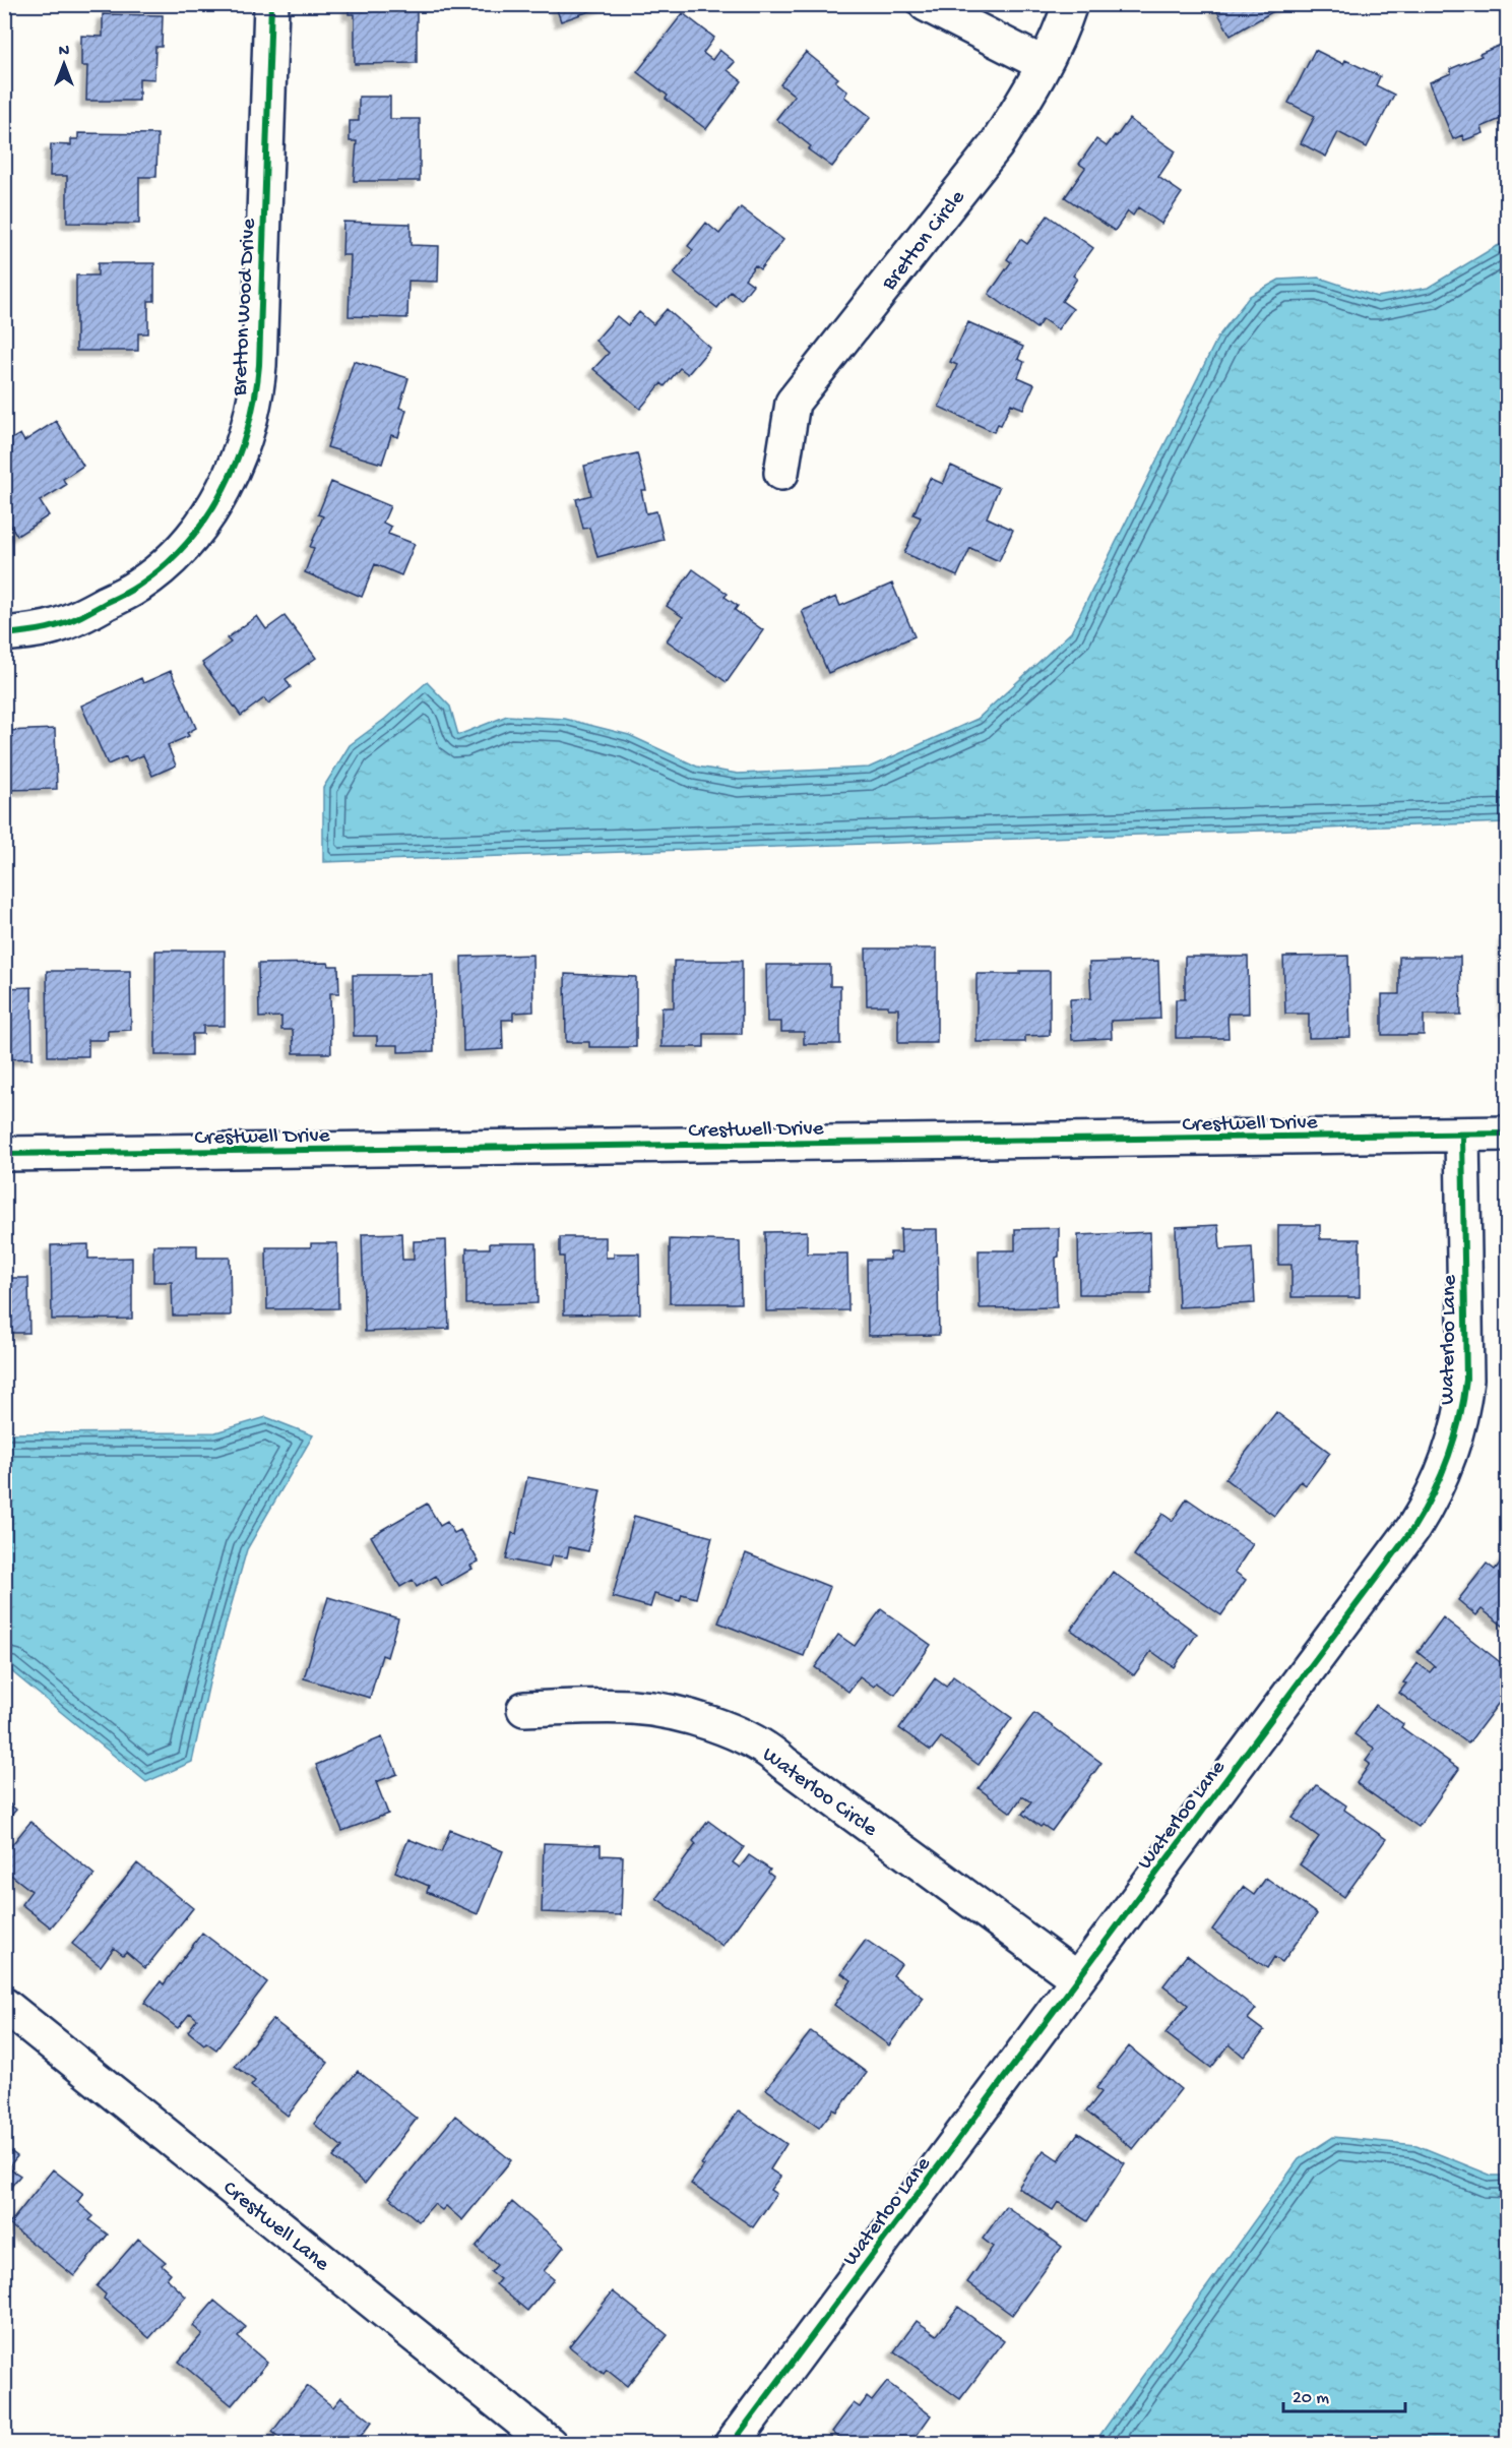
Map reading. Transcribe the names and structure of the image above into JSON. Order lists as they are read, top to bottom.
{
  "streets": {
    "street": [
      "Bretton Circle",
      "Bretton Wood Drive",
      "Crestwell Drive",
      "Waterloo Lane",
      "Waterloo Circle",
      "Crestwell Lane"
    ]
  },
  "crossings": [
    ["Crestwell Drive", "Waterloo Lane"],
    ["Waterloo Lane", "Waterloo Circle"]
  ],
  "scale_bar": "20 m",
  "north": "top"
}
